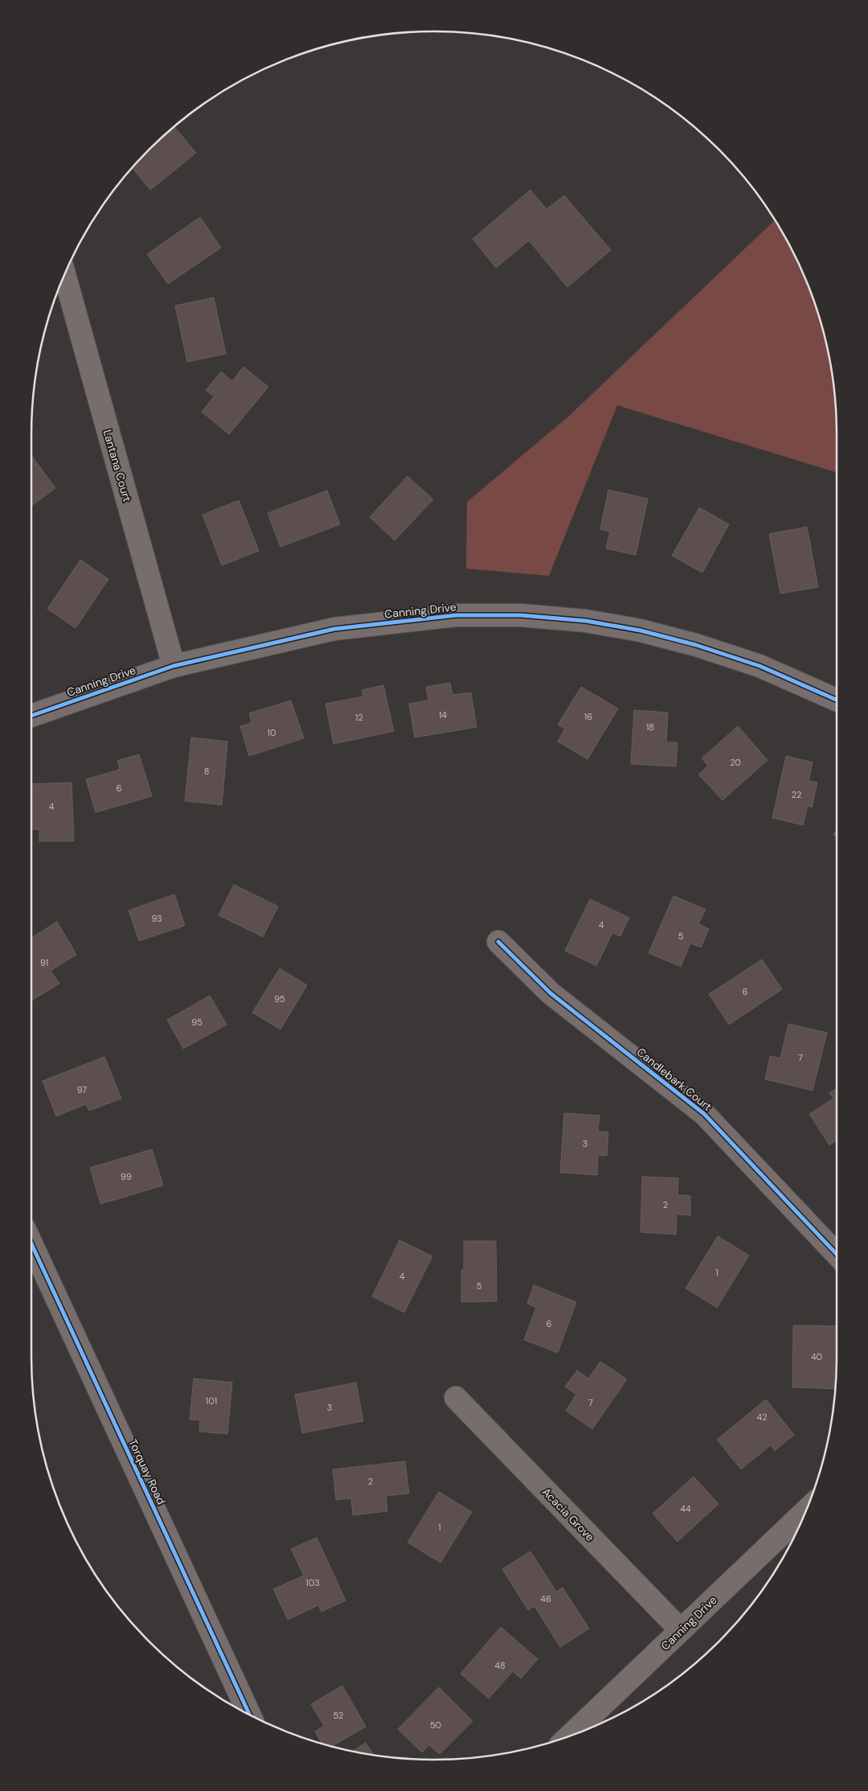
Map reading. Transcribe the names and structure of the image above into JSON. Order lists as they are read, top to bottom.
{
  "streets": {
    "street": [
      "Lantana Court",
      "Canning Drive",
      "Candlebark Court",
      "Torquay Road",
      "Acacia Grove"
    ]
  },
  "crossings": [
    ["Lantana Court", "Canning Drive"],
    ["Canning Drive", "Acacia Grove"]
  ],
  "house_numbers": [
    "14",
    "16",
    "12",
    "18",
    "10",
    "20",
    "8",
    "6",
    "22",
    "4",
    "93",
    "4",
    "5",
    "91",
    "6",
    "95",
    "95",
    "7",
    "97",
    "3",
    "99",
    "2",
    "1",
    "4",
    "5",
    "6",
    "40",
    "101",
    "7",
    "3",
    "42",
    "2",
    "44",
    "1",
    "103",
    "46",
    "48",
    "52",
    "50"
  ]
}
